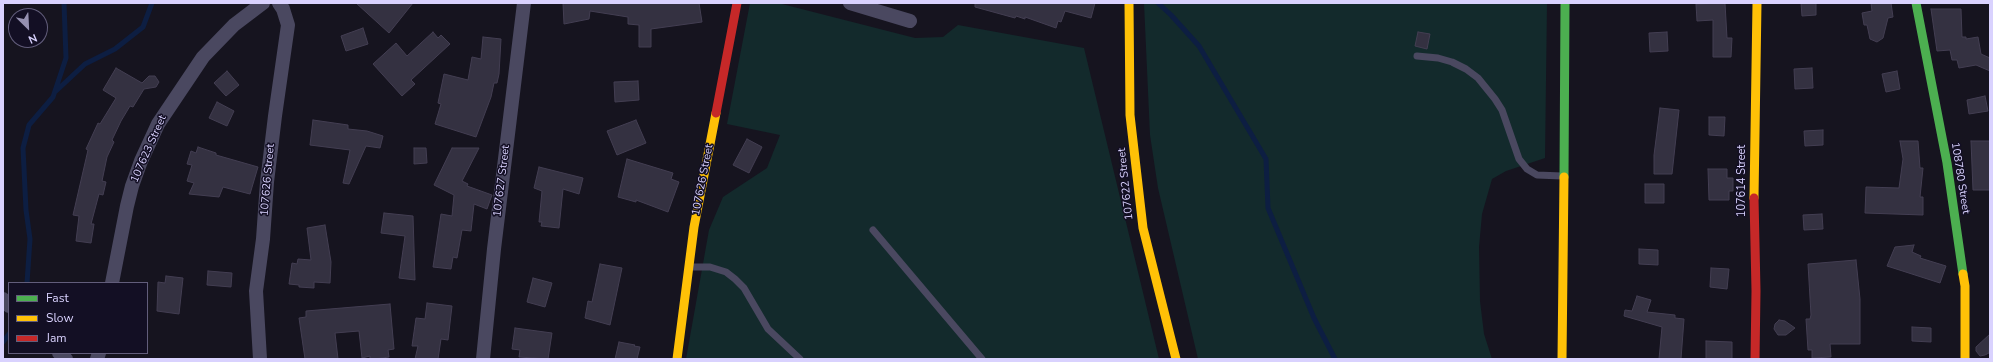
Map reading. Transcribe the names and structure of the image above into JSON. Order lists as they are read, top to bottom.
{
  "streets": {
    "street": [
      "107623 Street",
      "108780 Street",
      "107626 Street",
      "107627 Street",
      "107614 Street",
      "107622 Street"
    ]
  },
  "legend": ["Fast", "Slow", "Jam"],
  "north": "bottom right"
}
